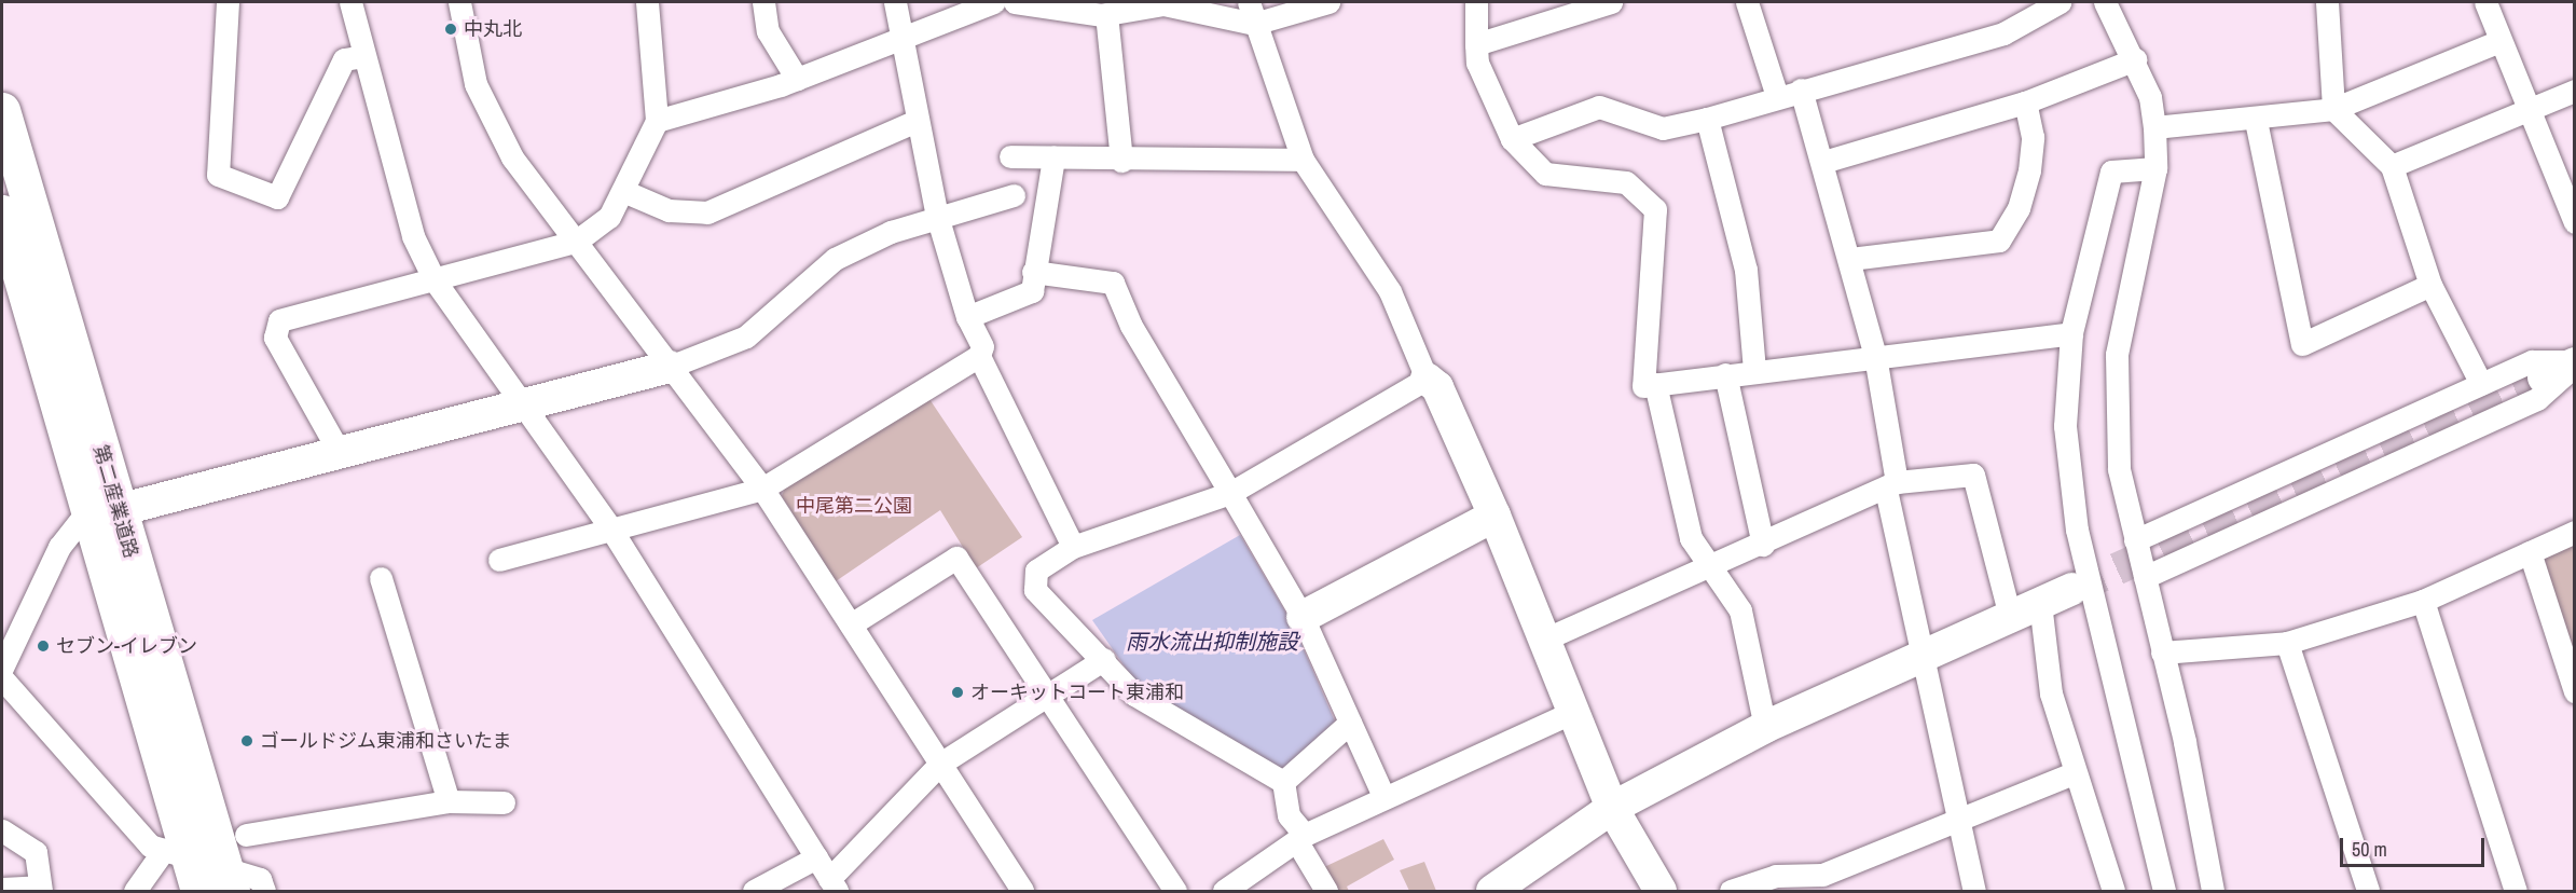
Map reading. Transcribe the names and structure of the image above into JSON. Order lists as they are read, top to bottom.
{
  "streets": {
    "main road": ["第二産業道路"]
  },
  "water": ["雨水流出抑制施設"],
  "parks": ["中尾第二公園"],
  "places": [
    "中丸北",
    "セブン-イレブン",
    "オーキットコート東浦和",
    "ゴールドジム東浦和さいたま"
  ],
  "scale_bar": "50 m"
}
